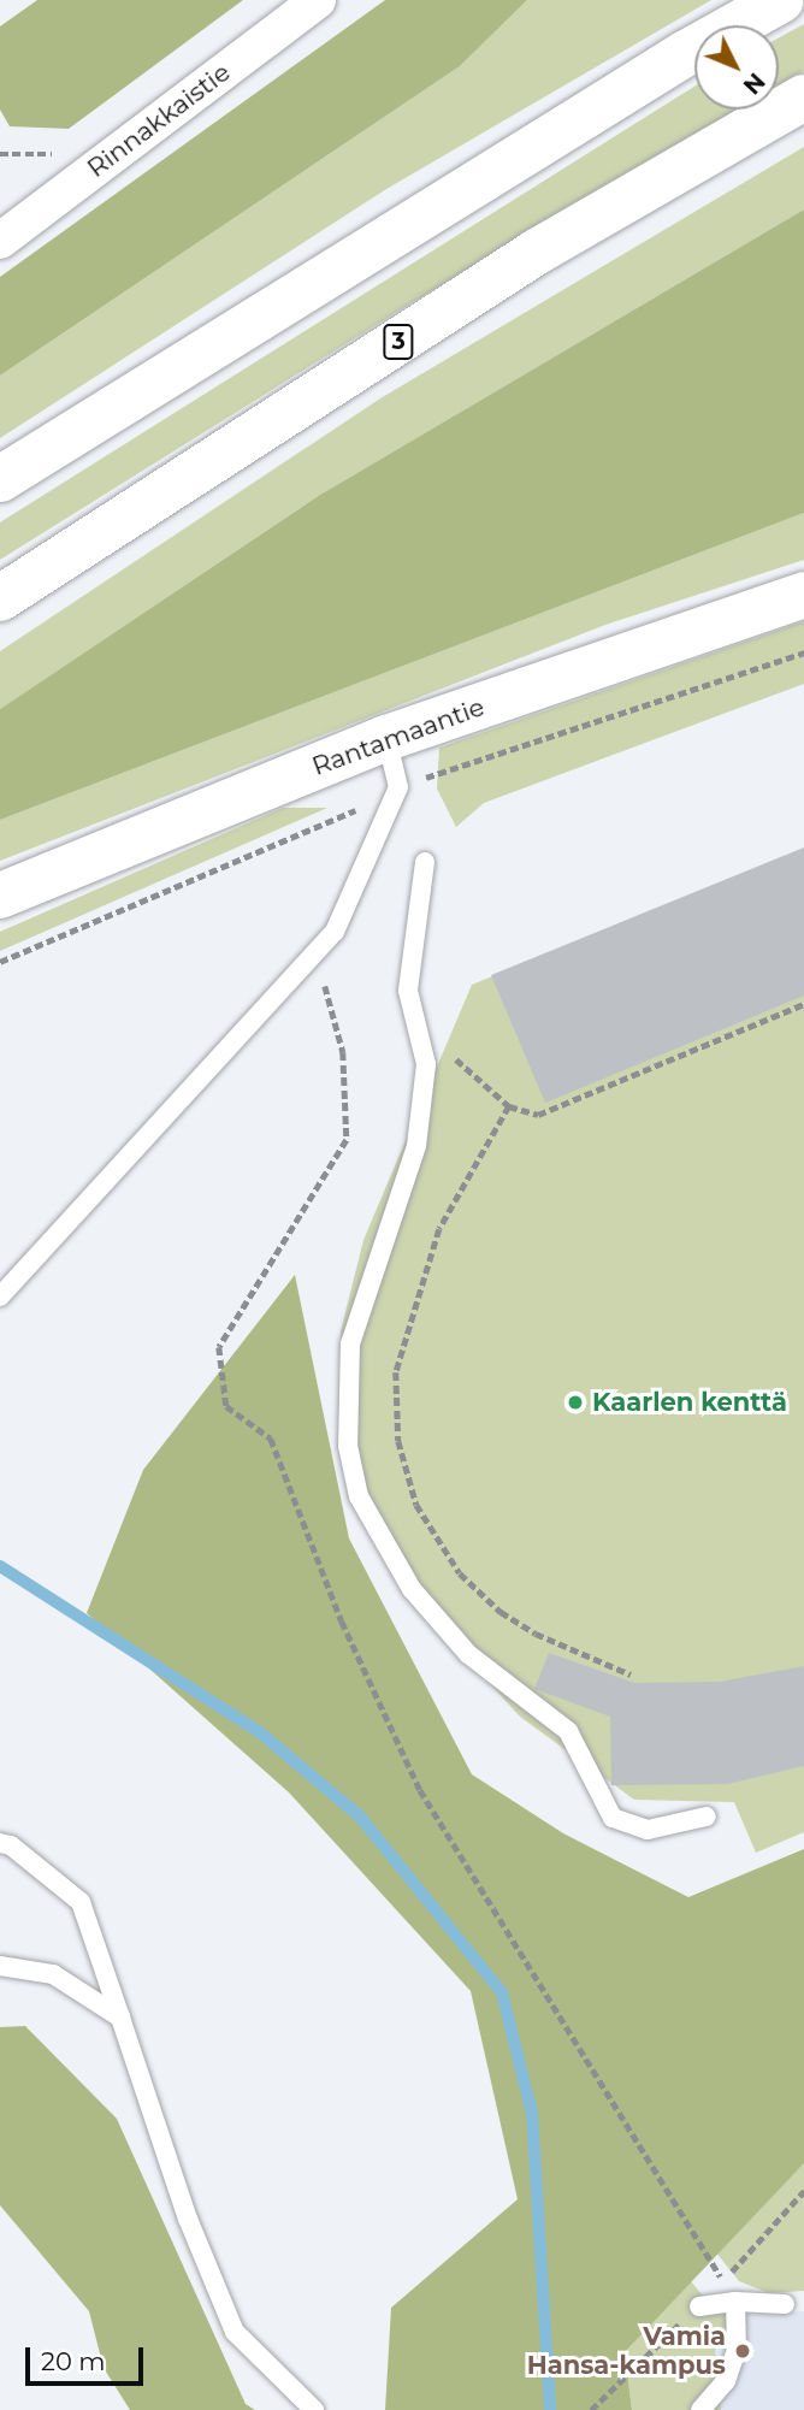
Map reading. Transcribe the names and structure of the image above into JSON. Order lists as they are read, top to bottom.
{
  "streets": {
    "main road": ["3", "Rantamaantie"],
    "street": ["Rinnakkaistie"]
  },
  "places": ["Kaarlen kenttä", "Vamia Hansa-kampus"],
  "scale_bar": "20 m",
  "north": "bottom right"
}
